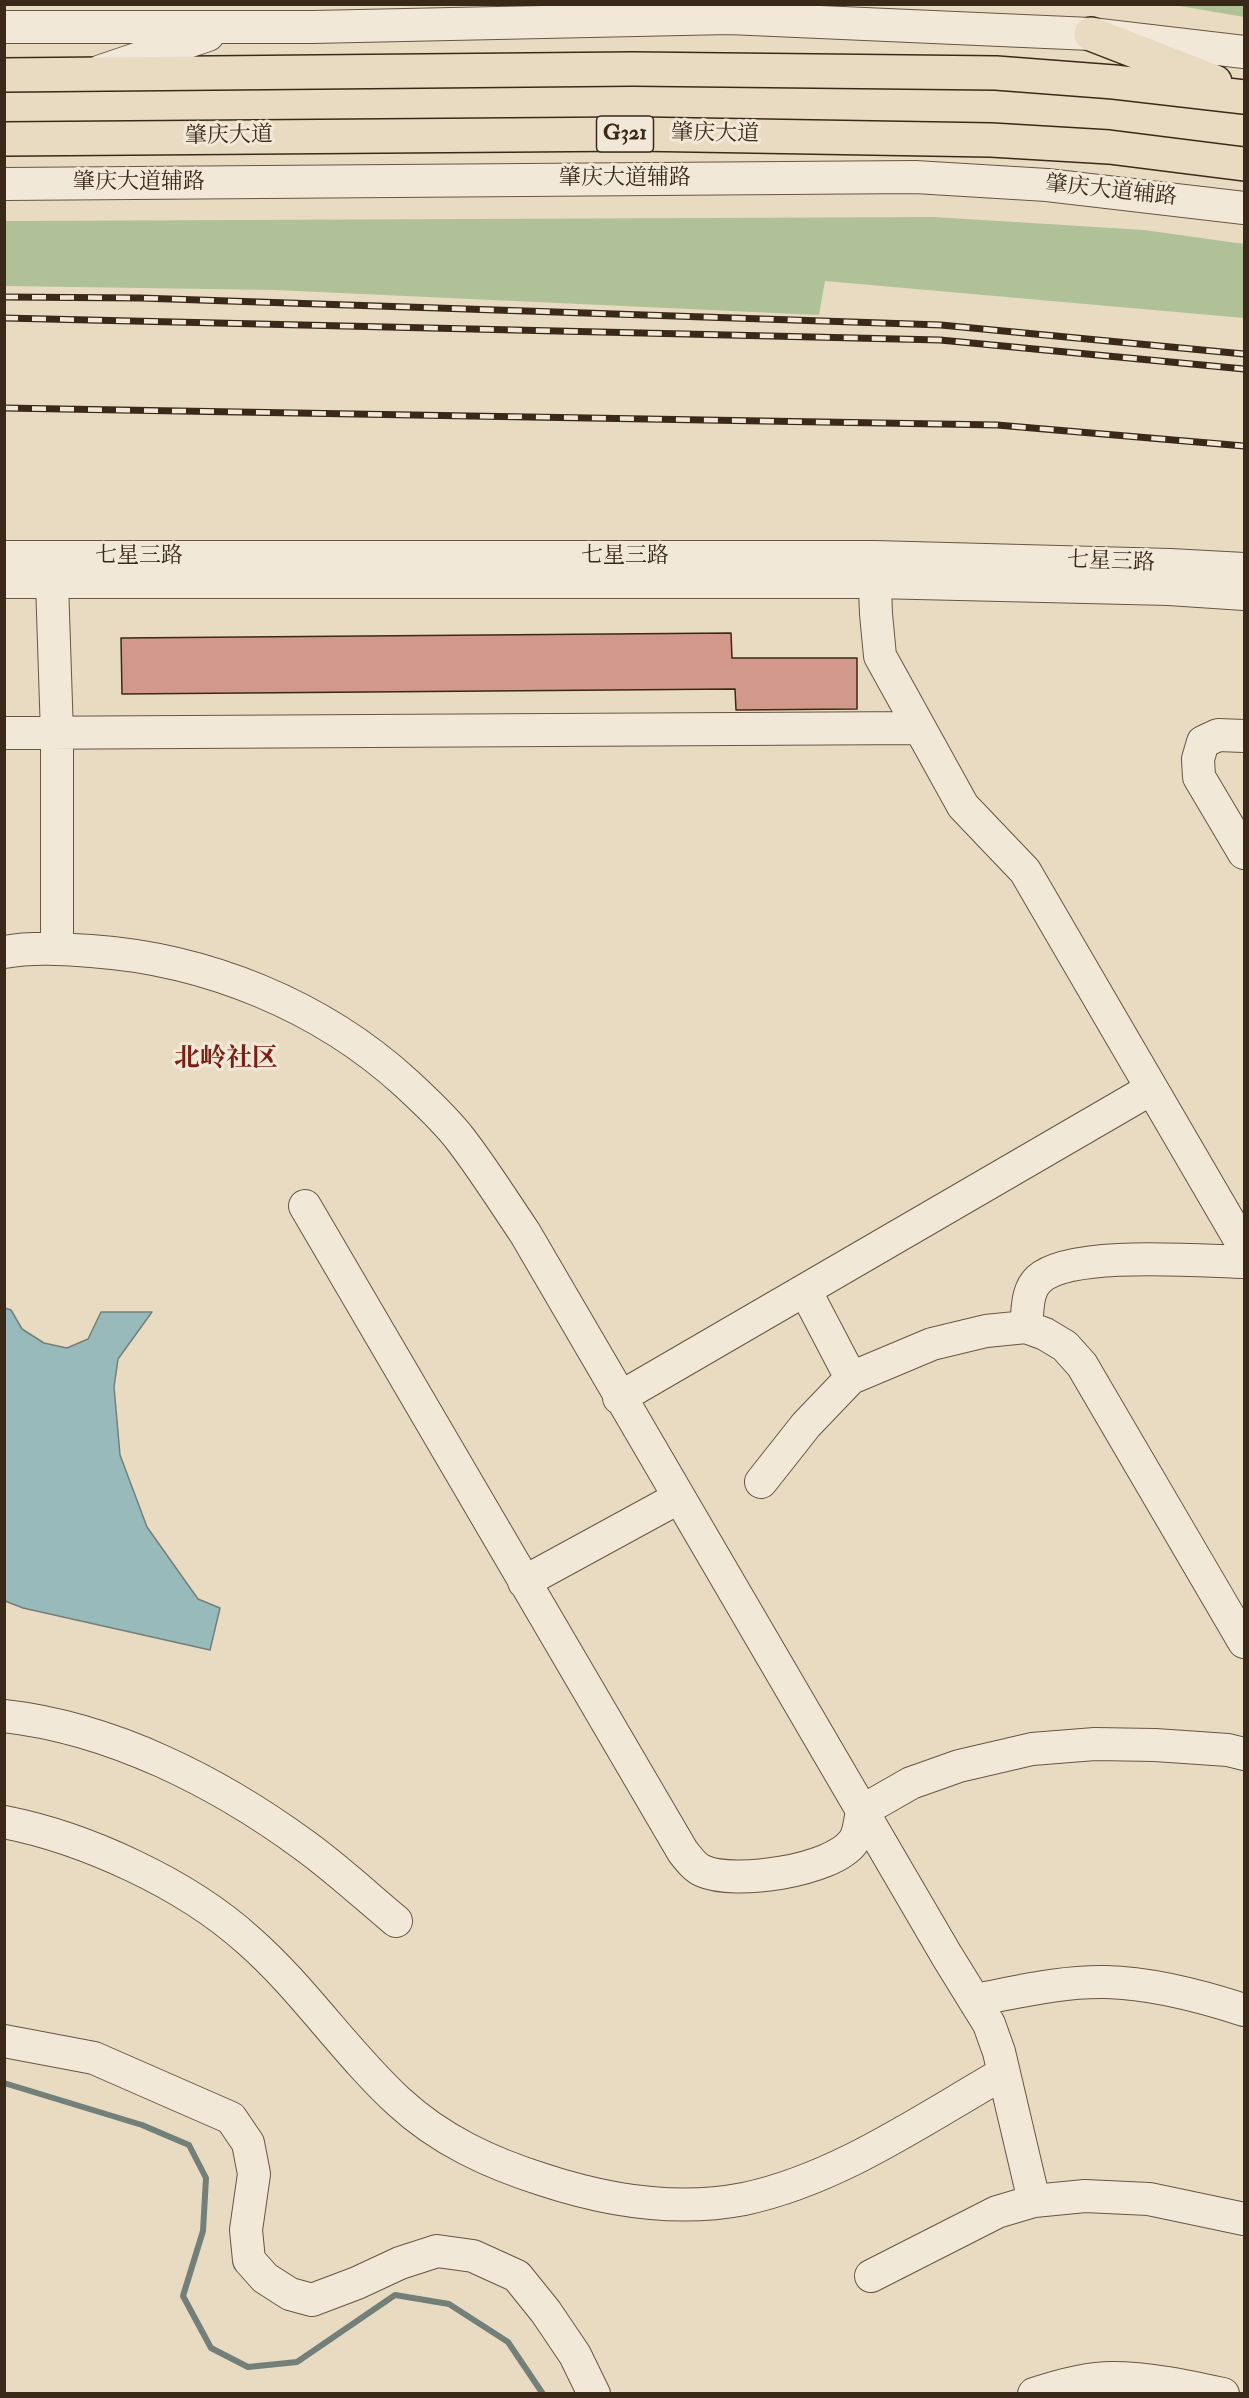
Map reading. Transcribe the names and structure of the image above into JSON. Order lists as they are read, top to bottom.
{
  "streets": {
    "highway": ["G321", "肇庆大道"],
    "street": ["肇庆大道辅路", "七星三路"]
  },
  "districts": ["北岭社区"]
}
